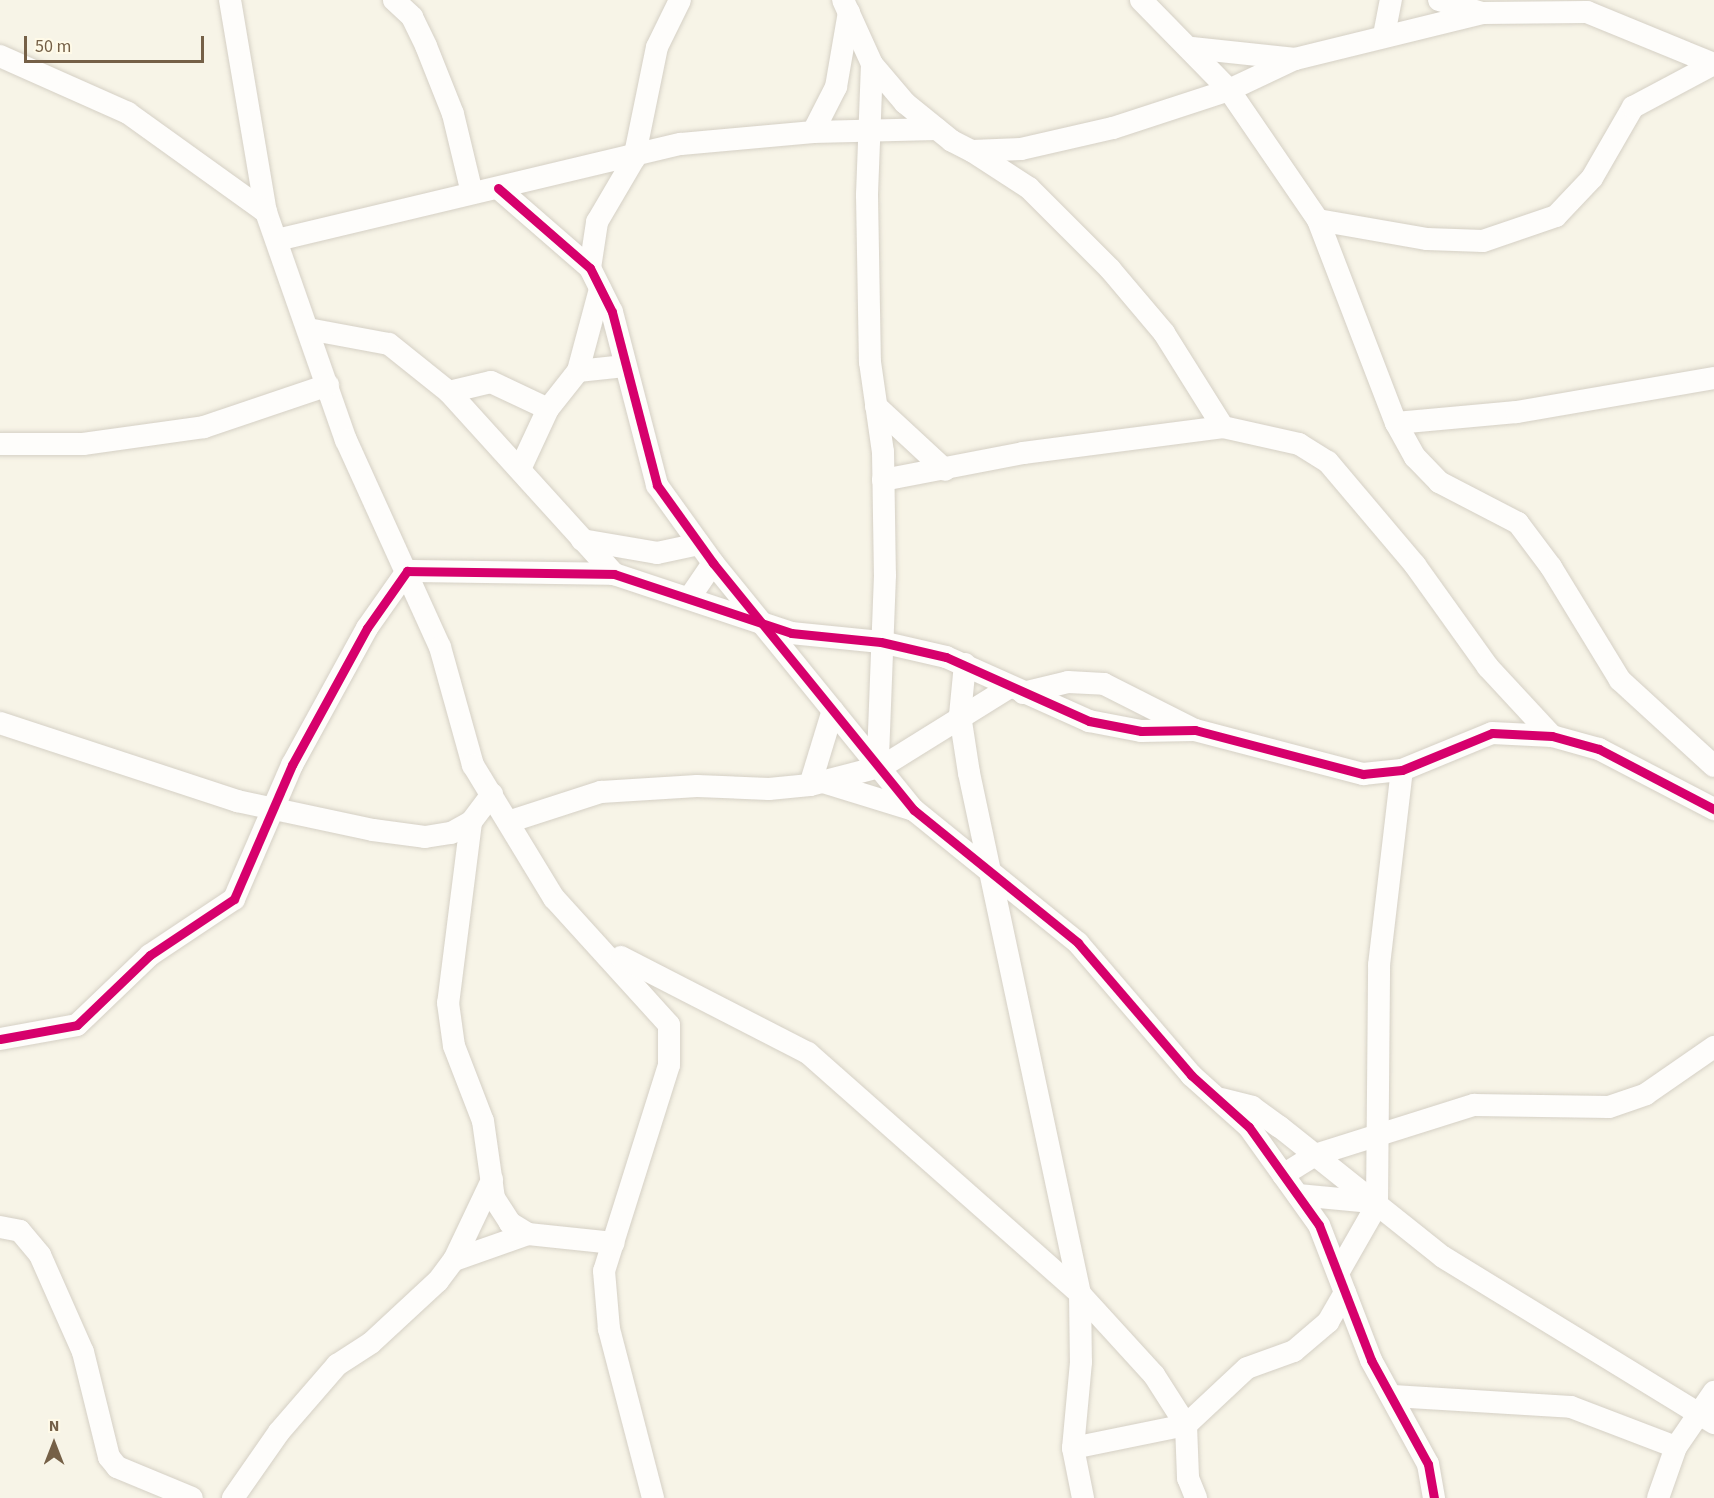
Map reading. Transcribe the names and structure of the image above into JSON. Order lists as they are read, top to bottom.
{
  "scale_bar": "50 m",
  "north": "top"
}
